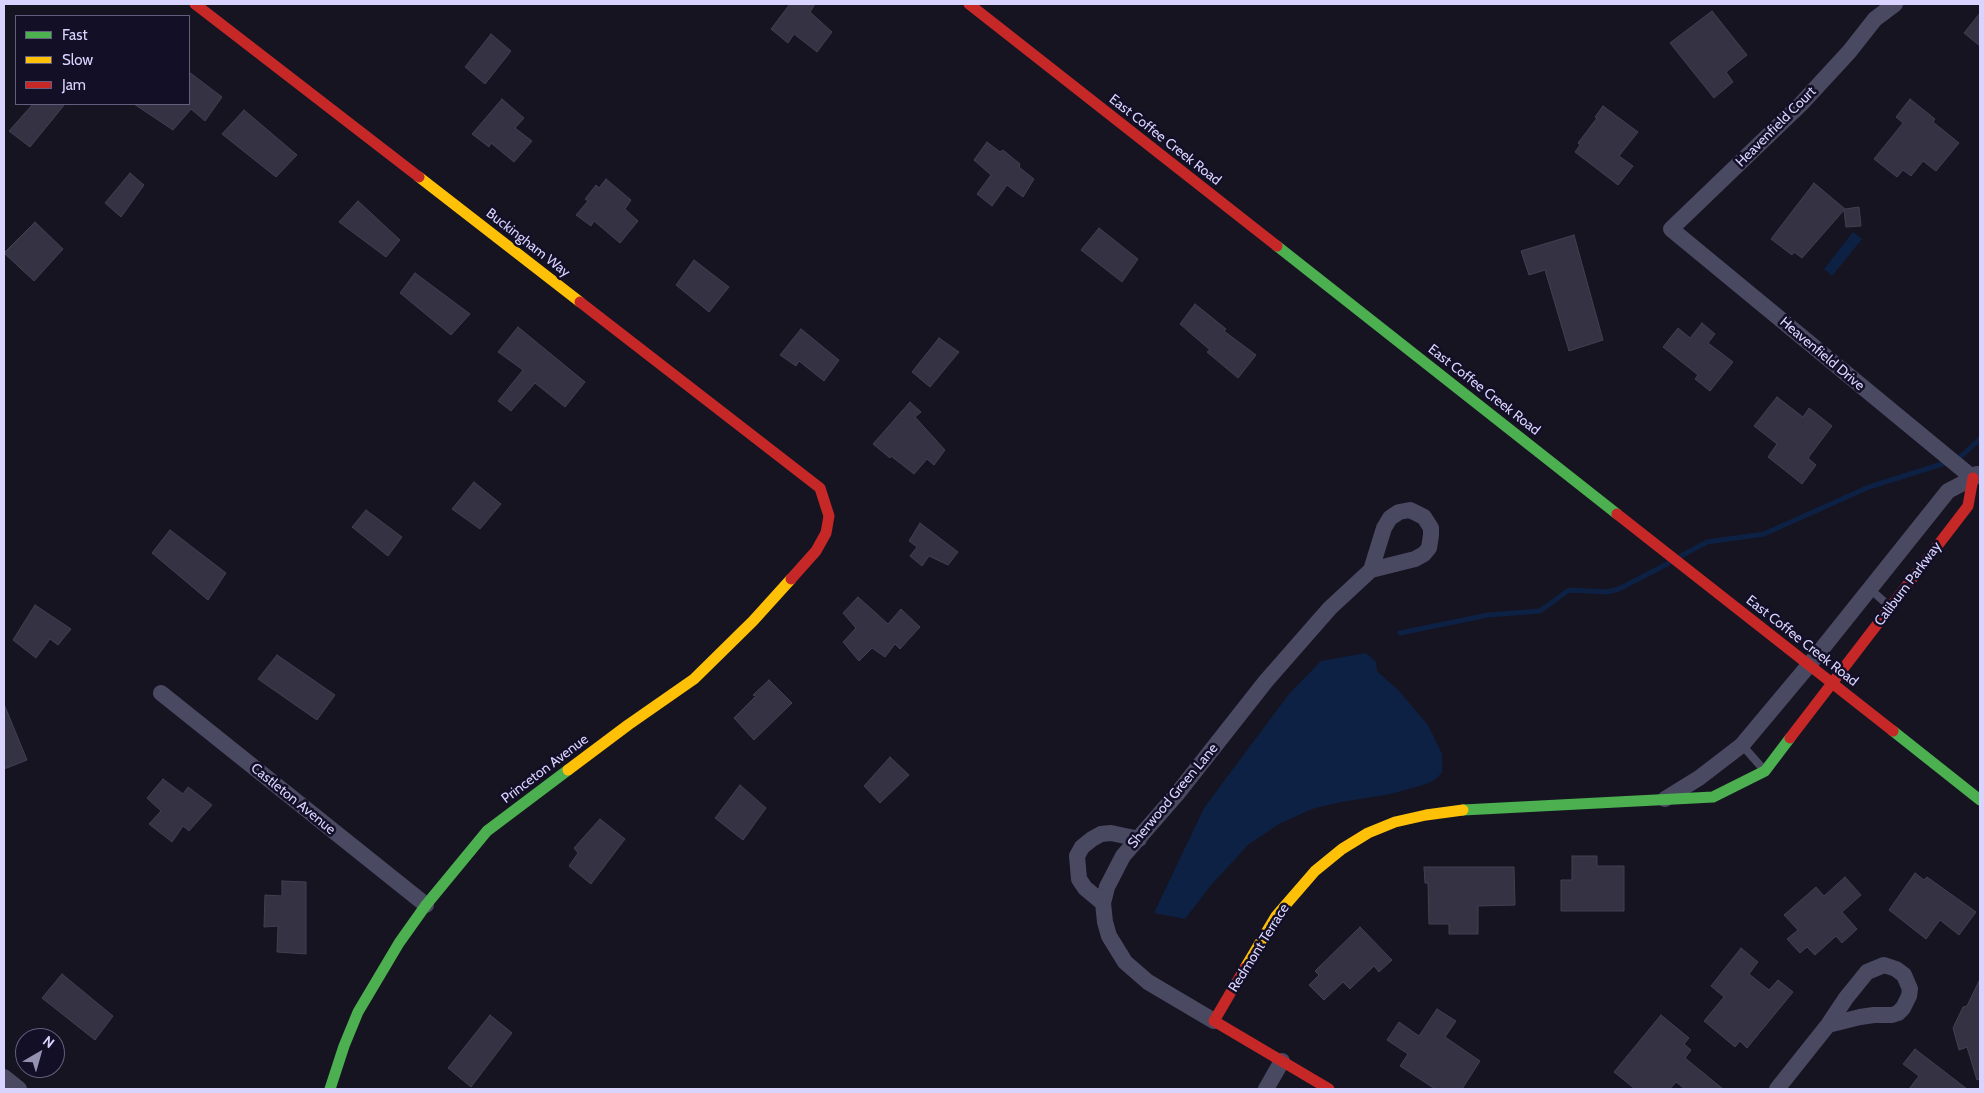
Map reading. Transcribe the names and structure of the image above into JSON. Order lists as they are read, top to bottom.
{
  "streets": {
    "street": [
      "Heavenfield Court",
      "East Coffee Creek Road",
      "Buckingham Way",
      "Heavenfield Drive",
      "Caliburn Parkway",
      "Princeton Avenue",
      "Sherwood Green Lane",
      "Castleton Avenue",
      "Redmont Terrace"
    ]
  },
  "crossings": [
    ["Heavenfield Court", "Heavenfield Drive"],
    ["East Coffee Creek Road", "Caliburn Parkway"],
    ["East Coffee Creek Road", "Redmont Terrace"],
    ["Buckingham Way", "Princeton Avenue"],
    ["Heavenfield Drive", "Caliburn Parkway"],
    ["Caliburn Parkway", "Redmont Terrace"],
    ["Princeton Avenue", "Castleton Avenue"],
    ["Sherwood Green Lane", "Redmont Terrace"]
  ],
  "legend": ["Fast", "Slow", "Jam"],
  "north": "top right"
}
